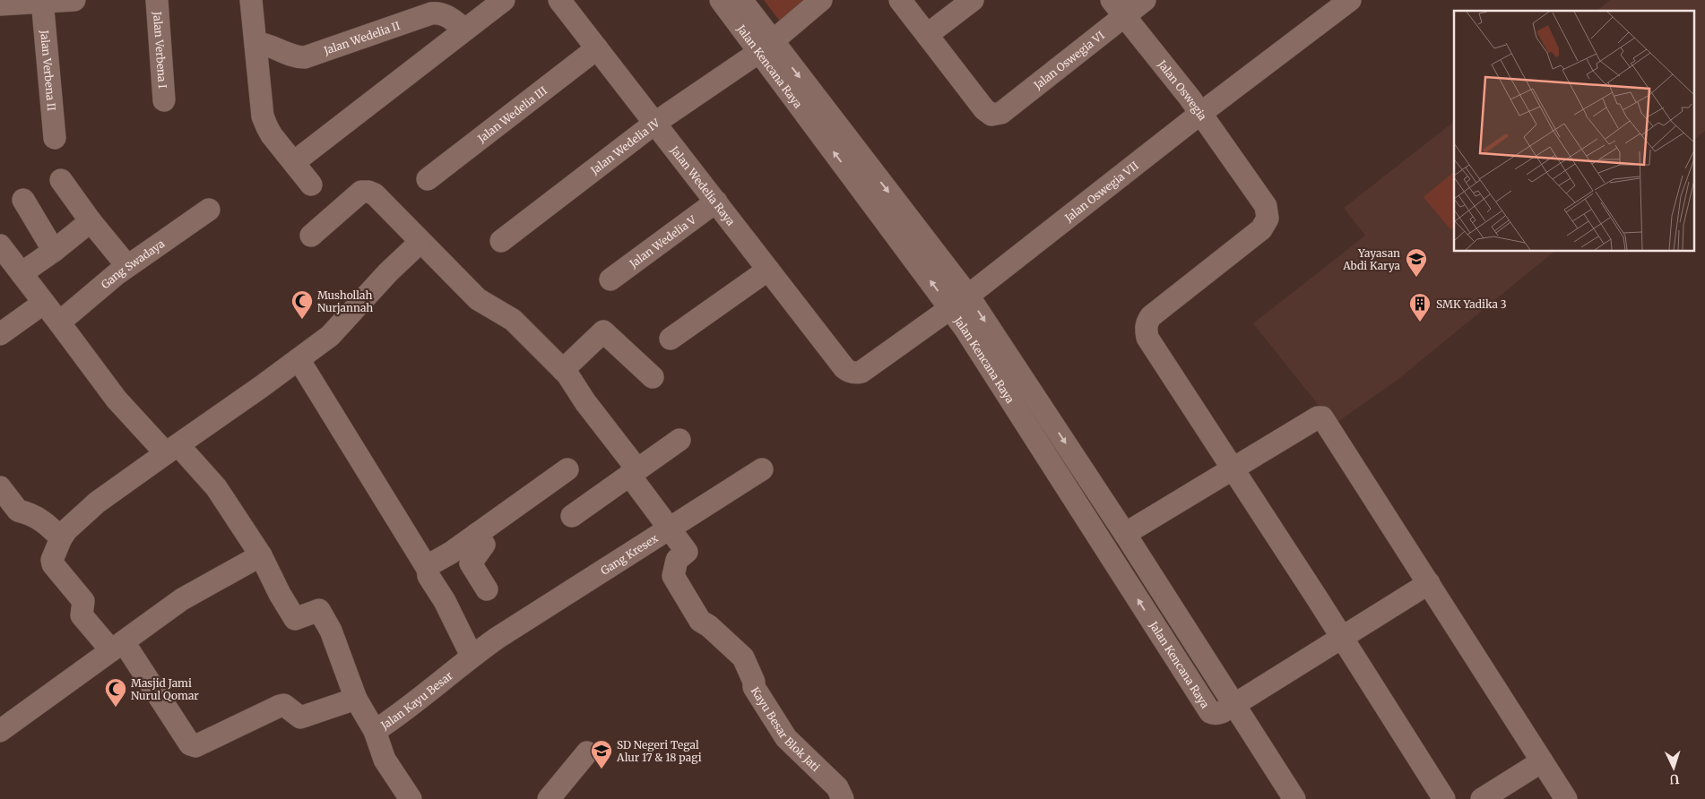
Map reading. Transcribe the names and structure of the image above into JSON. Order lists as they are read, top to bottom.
{
  "streets": {
    "street": [
      "Jalan Wedelia II",
      "Jalan Verbena I",
      "Jalan Oswegia VI",
      "Jalan Kencana Raya",
      "Jalan Verbena II",
      "Jalan Oswegia",
      "Jalan Wedelia III",
      "Jalan Wedelia IV",
      "Jalan Wedelia Raya",
      "Jalan Oswegia VII",
      "Jalan Wedelia V",
      "Gang Swadaya",
      "Gang Kresex",
      "Jalan Kayu Besar",
      "Kayu Besar Blok Jati"
    ]
  },
  "crossings": [
    ["Jalan Oswegia VI", "Jalan Oswegia"],
    ["Jalan Kencana Raya", "Jalan Wedelia IV"],
    ["Jalan Kencana Raya", "Jalan Oswegia VII"],
    ["Jalan Oswegia", "Jalan Oswegia VII"],
    ["Jalan Wedelia III", "Jalan Wedelia Raya"],
    ["Jalan Wedelia IV", "Jalan Wedelia Raya"],
    ["Jalan Wedelia Raya", "Jalan Oswegia VII"],
    ["Jalan Wedelia Raya", "Jalan Wedelia V"],
    ["Gang Kresex", "Jalan Kayu Besar"],
    ["Gang Kresex", "Kayu Besar Blok Jati"]
  ],
  "places": {
    "school or university": ["Yayasan Abdi Karya", "SD Negeri Tegal Alur 17 & 18 pagi"],
    "mosque": ["Mushollah Nurjannah", "Masjid Jami Nurul Qomar"],
    "building": ["SMK Yadika 3"]
  },
  "north": "bottom"
}
